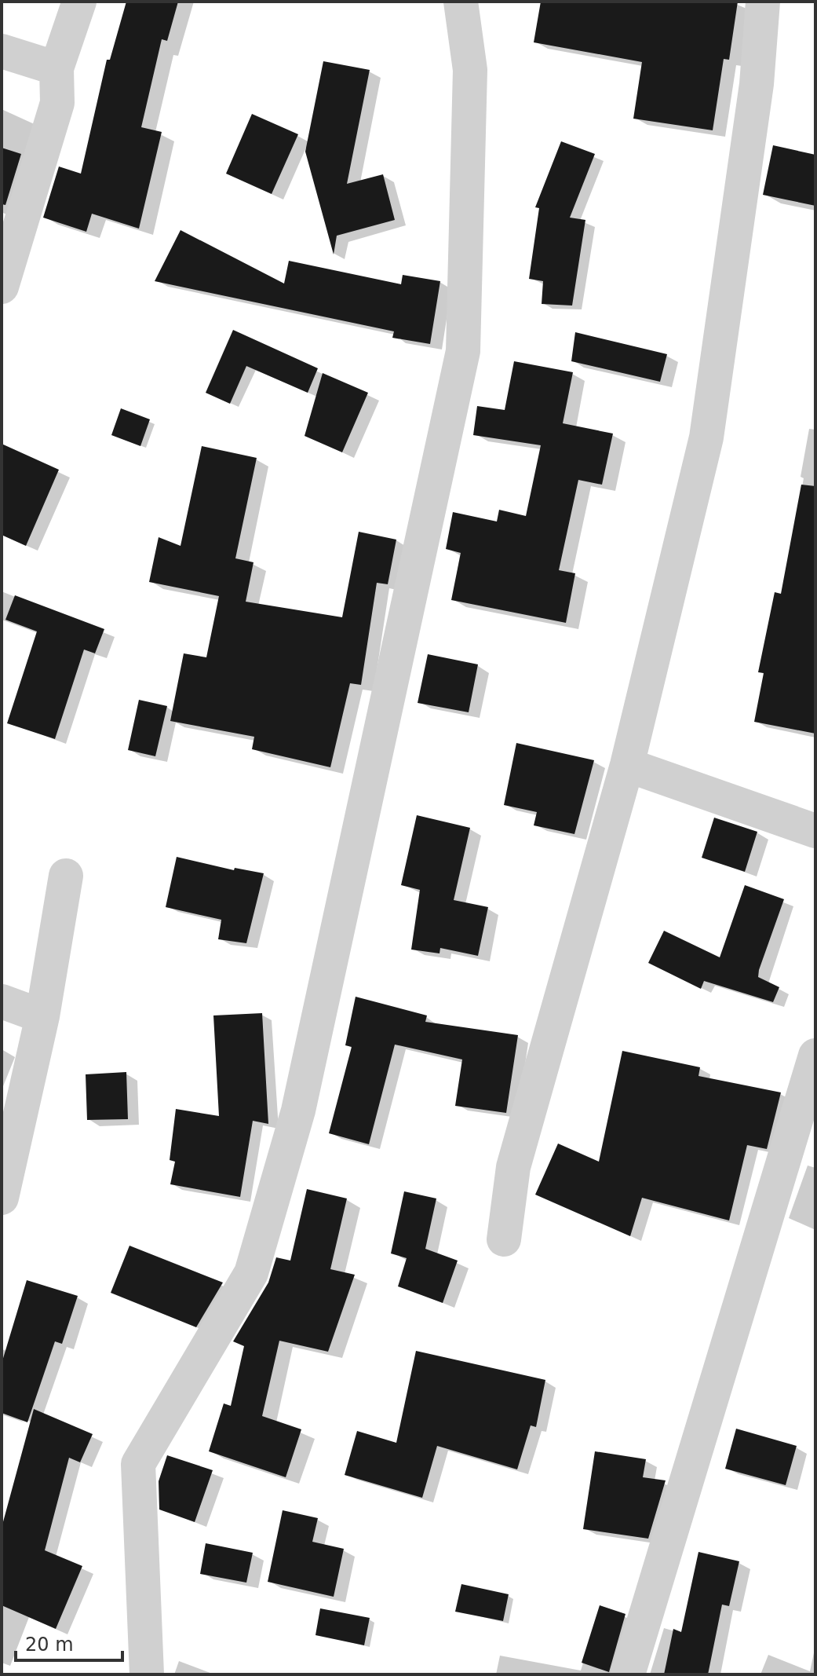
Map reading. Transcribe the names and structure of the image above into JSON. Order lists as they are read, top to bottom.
{
  "scale_bar": "20 m"
}
